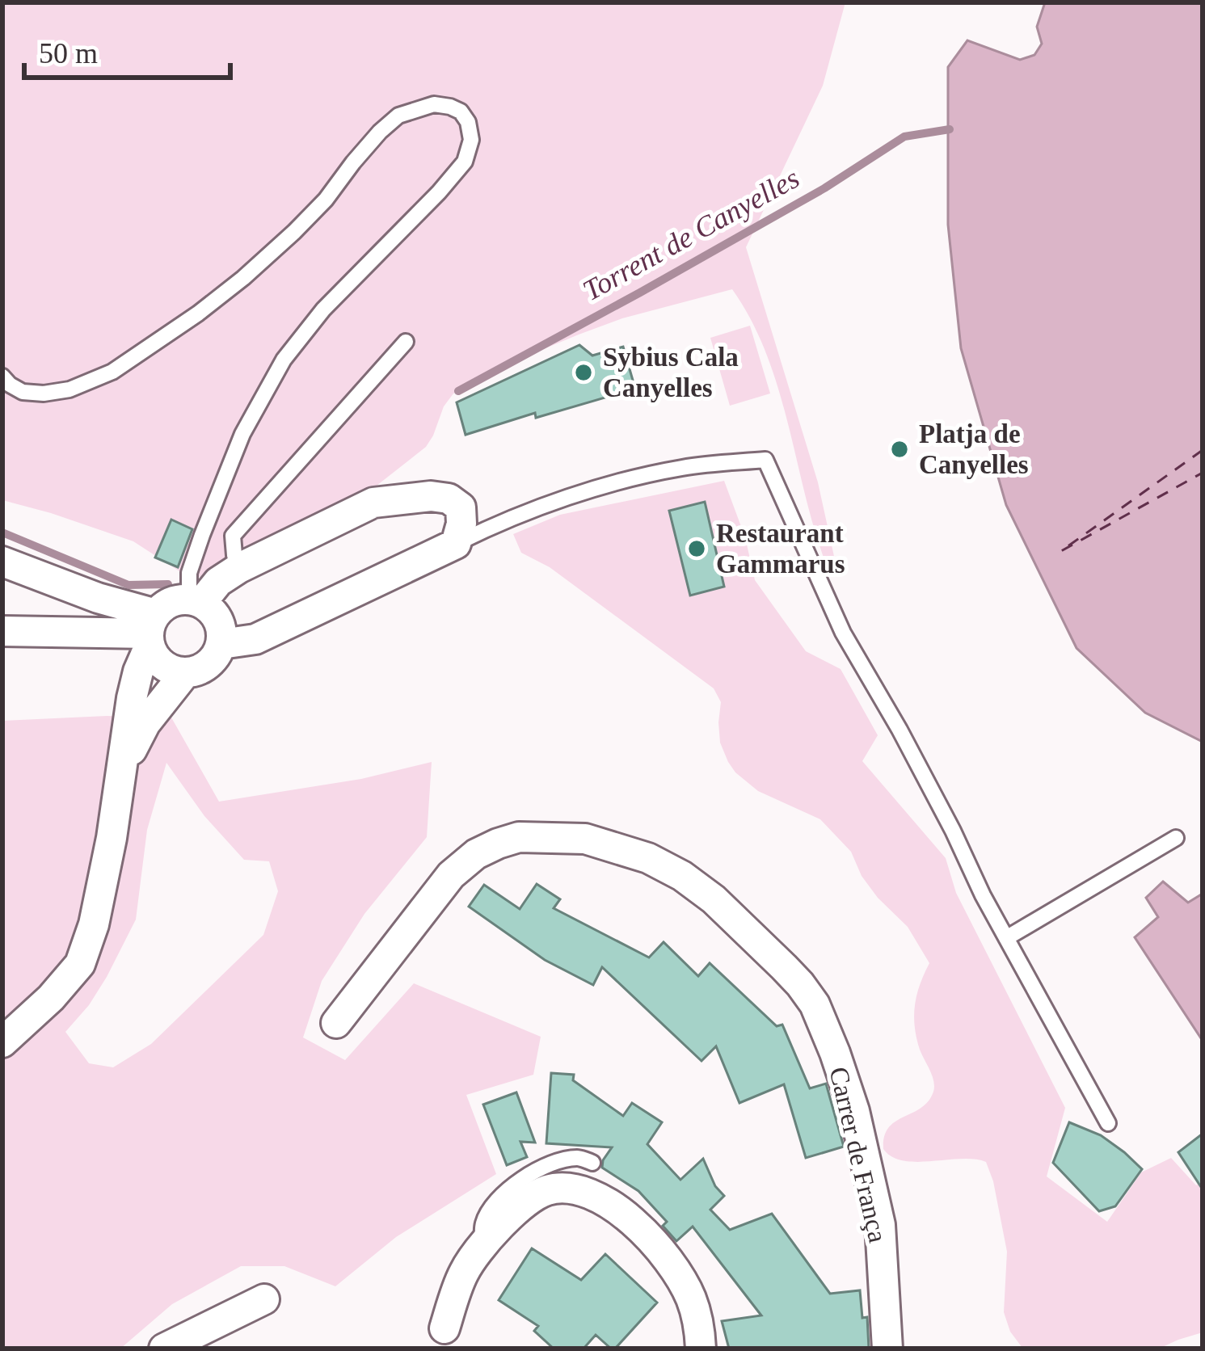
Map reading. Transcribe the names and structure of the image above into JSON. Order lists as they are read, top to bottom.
{
  "streets": {
    "street": ["Carrer de França"]
  },
  "water": ["Torrent de Canyelles"],
  "places": ["Sybius Cala Canyelles", "Platja de Canyelles", "Restaurant Gammarus"],
  "scale_bar": "50 m"
}
